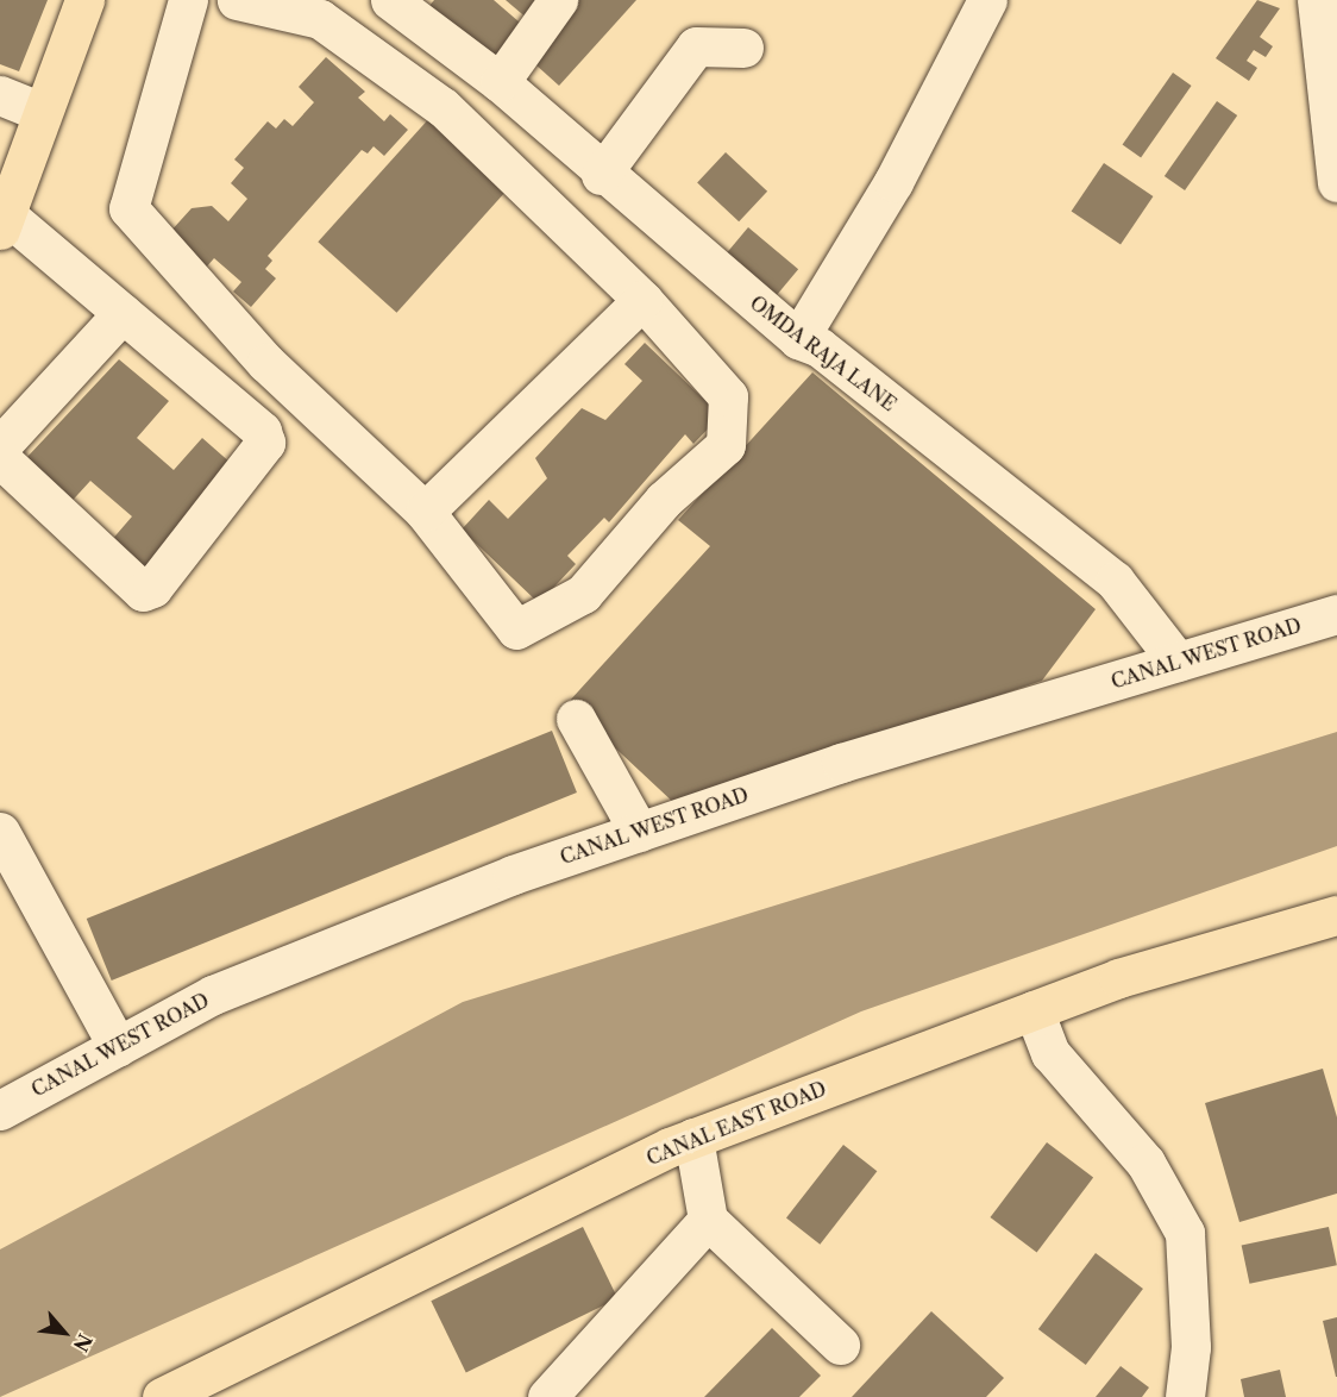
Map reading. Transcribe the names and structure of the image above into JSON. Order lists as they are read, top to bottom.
{
  "streets": {
    "main road": ["CANAL EAST ROAD"],
    "street": ["OMDA RAJA LANE", "CANAL WEST ROAD"]
  },
  "crossings": [
    ["OMDA RAJA LANE", "CANAL WEST ROAD"]
  ],
  "north": "bottom right"
}
